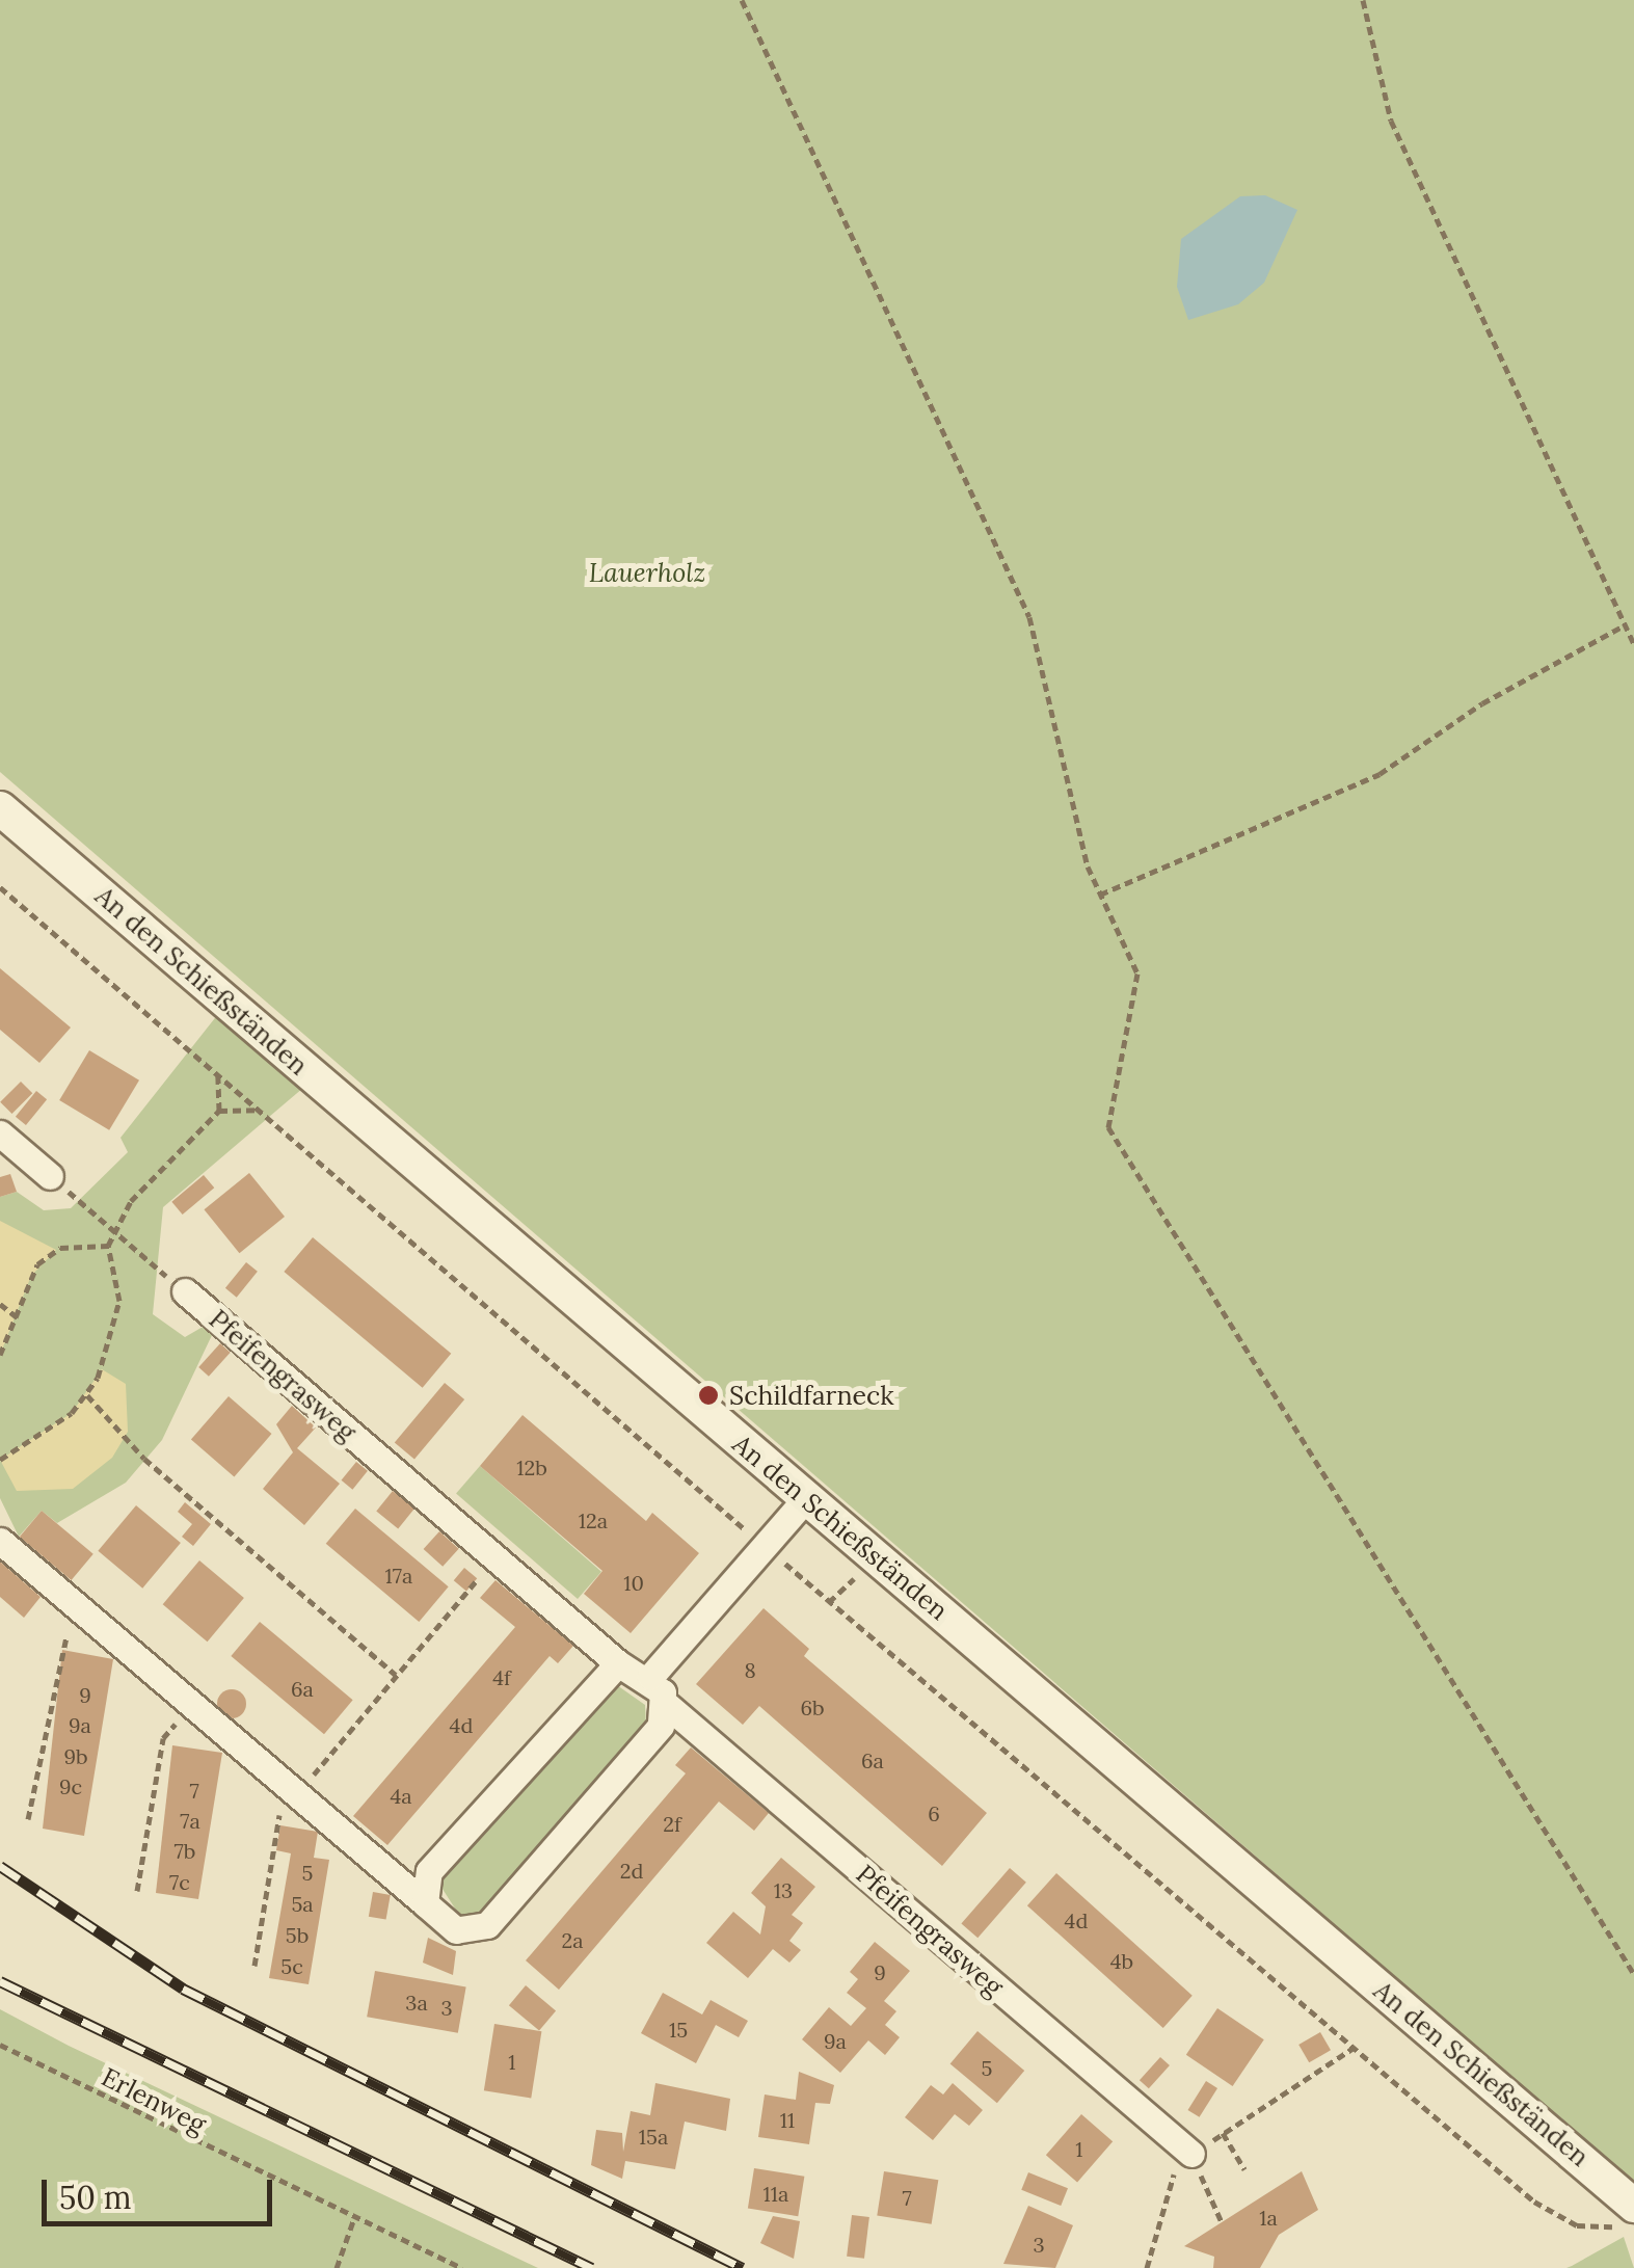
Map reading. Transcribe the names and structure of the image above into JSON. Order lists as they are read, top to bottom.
{
  "streets": {
    "street": ["An den Schießständen", "Pfeifengrasweg"],
    "path": ["Erlenweg"]
  },
  "parks": ["Lauerholz"],
  "places": ["Schildfarneck"],
  "house_numbers": [
    "12b",
    "12a",
    "17a",
    "10",
    "8",
    "4f",
    "6a",
    "9",
    "6b",
    "9a",
    "4d",
    "9b",
    "6a",
    "9c",
    "7",
    "4a",
    "6",
    "7a",
    "2f",
    "7b",
    "2d",
    "5",
    "7c",
    "13",
    "5a",
    "4d",
    "5b",
    "2a",
    "4b",
    "5c",
    "9",
    "3a",
    "3",
    "15",
    "9a",
    "1",
    "5",
    "11",
    "15a",
    "1",
    "11a",
    "7",
    "1a",
    "3"
  ],
  "scale_bar": "50 m"
}
